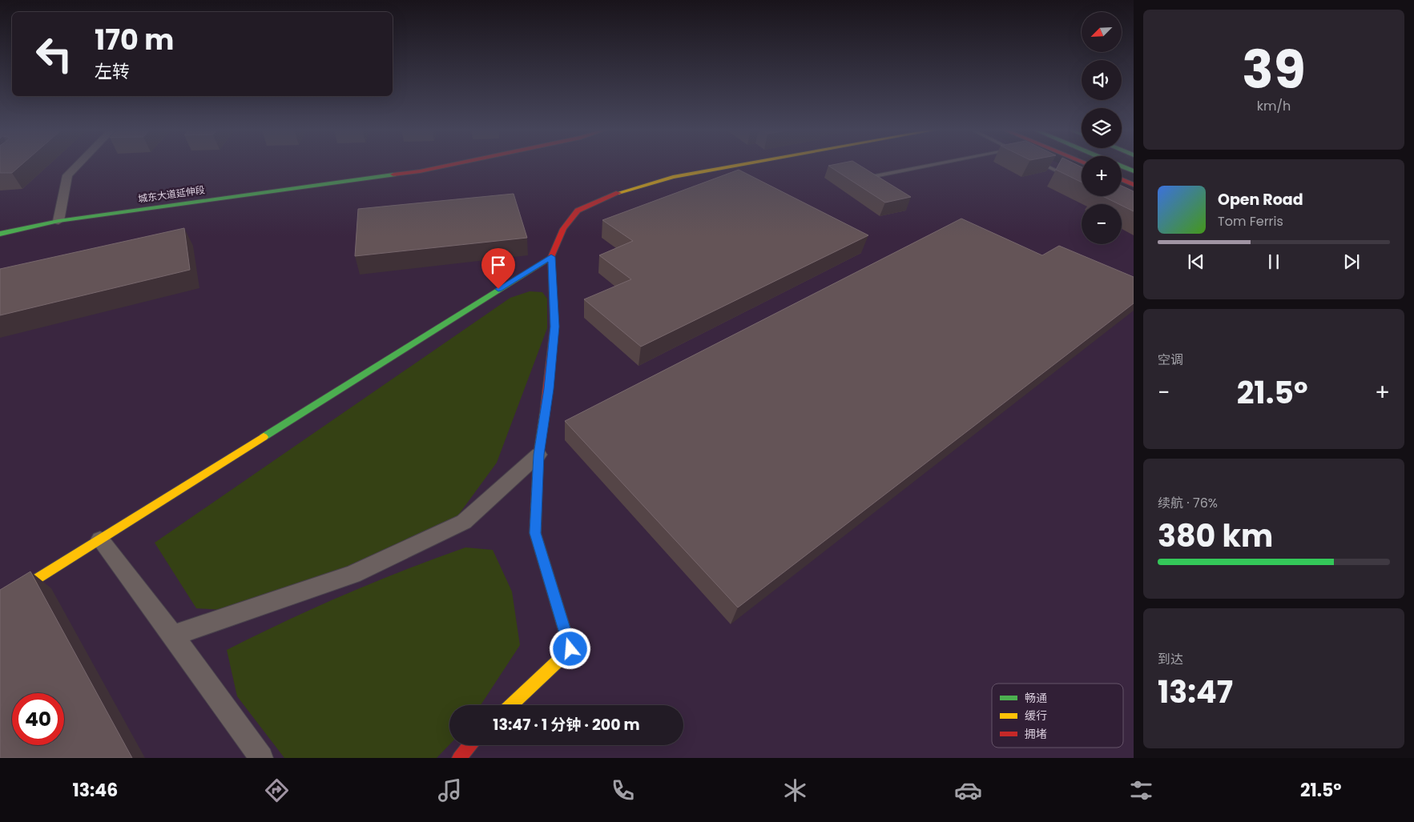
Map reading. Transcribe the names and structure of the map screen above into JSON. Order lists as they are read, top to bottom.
{
  "streets": {
    "main road": ["城东大道延伸段"]
  },
  "legend": ["畅通", "缓行", "拥堵"],
  "north": "bottom left",
  "page": {
    "tile": [
      ["39", "km/h"],
      "空调",
      ["续航 · 76%", "380 km"],
      ["到达", "13:47"]
    ],
    "map_buttons": ["+", "−"],
    "turn": ["170 m", "左转"],
    "song": ["Open Road", "Tom Ferris"],
    "heat": ["−", "21.5°", "+"],
    "limit": "40",
    "trip": "13:47 · 1 分钟 · 200 m",
    "tabs": ["13:46", "21.5°"]
  }
}
